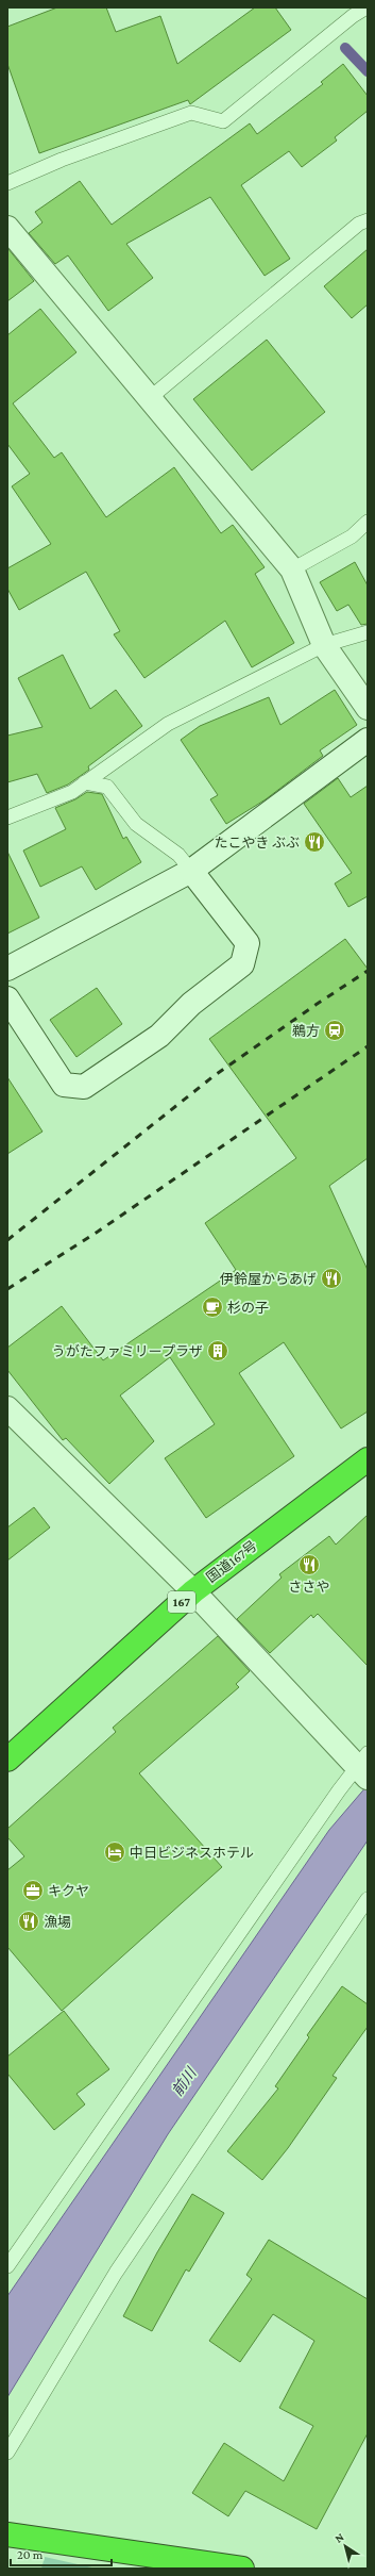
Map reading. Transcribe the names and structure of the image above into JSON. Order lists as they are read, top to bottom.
{
  "streets": {
    "highway": ["国道167号", "167"]
  },
  "water": ["前川"],
  "places": {
    "restaurant": [
      "たこやき ぶぶ",
      "伊鈴屋からあげ",
      "ささや",
      "漁場"
    ],
    "station": ["鵜方"],
    "cafe": ["杉の子"],
    "building": ["うがたファミリープラザ"],
    "hotel": ["中日ビジネスホテル"],
    "office": ["キクヤ"]
  },
  "scale_bar": "20 m",
  "north": "top left"
}
